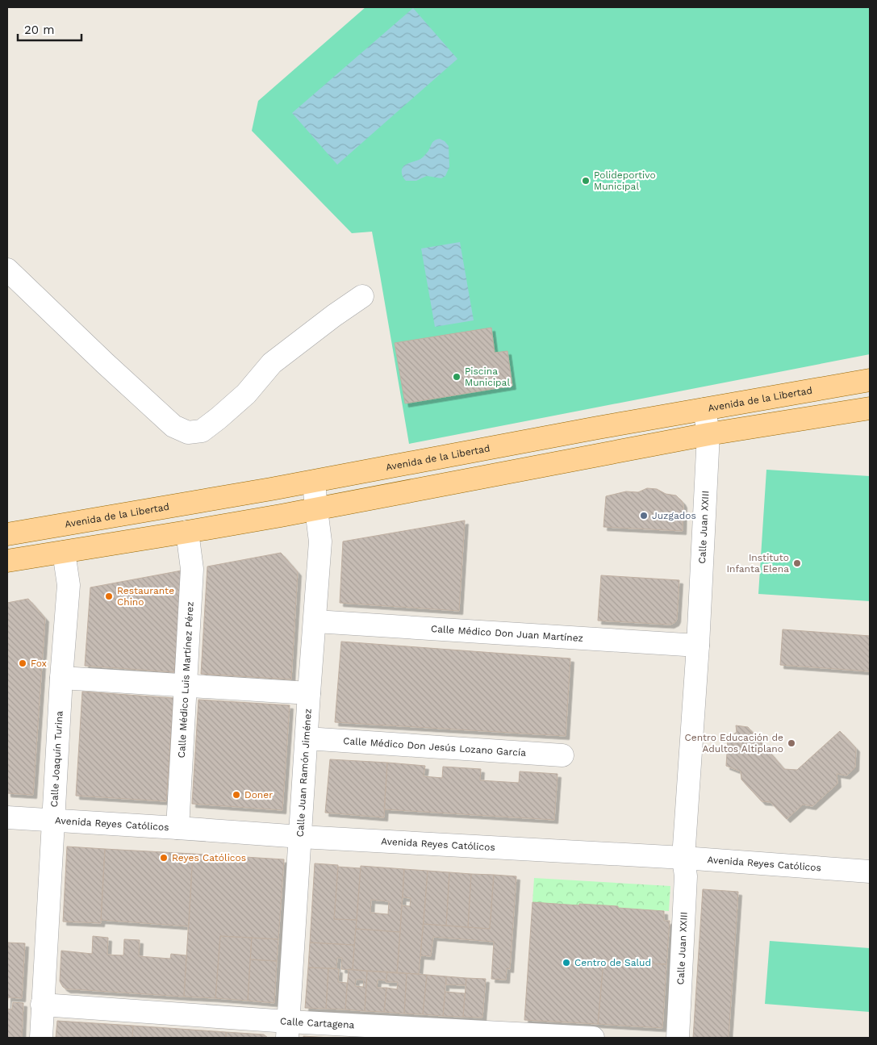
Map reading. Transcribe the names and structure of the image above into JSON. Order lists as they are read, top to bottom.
{
  "streets": {
    "main road": ["Avenida de la Libertad"],
    "street": [
      "Calle Juan XXIII",
      "Calle Médico Don Juan Martínez",
      "Calle Médico Luis Martínez Pérez",
      "Calle Médico Don Jesús Lozano García",
      "Calle Joaquín Turina",
      "Calle Juan Ramón Jiménez",
      "Avenida Reyes Católicos",
      "Calle Cartagena"
    ]
  },
  "crossings": [
    ["Avenida de la Libertad", "Calle Juan XXIII"],
    ["Avenida de la Libertad", "Calle Juan Ramón Jiménez"],
    ["Calle Juan XXIII", "Calle Médico Don Juan Martínez"],
    ["Calle Juan XXIII", "Avenida Reyes Católicos"],
    ["Calle Médico Don Juan Martínez", "Calle Juan Ramón Jiménez"],
    ["Calle Médico Luis Martínez Pérez", "Avenida Reyes Católicos"],
    ["Calle Médico Don Jesús Lozano García", "Calle Juan Ramón Jiménez"],
    ["Calle Joaquín Turina", "Avenida Reyes Católicos"],
    ["Calle Joaquín Turina", "Calle Cartagena"],
    ["Calle Juan Ramón Jiménez", "Avenida Reyes Católicos"],
    ["Calle Juan Ramón Jiménez", "Calle Cartagena"]
  ],
  "places": [
    "Polideportivo Municipal",
    "Piscina Municipal",
    "Juzgados",
    "Instituto Infanta Elena",
    "Restaurante Chino",
    "Fox",
    "Centro Educación de Adultos Altiplano",
    "Doner",
    "Reyes Católicos",
    "Centro de Salud"
  ],
  "scale_bar": "20 m"
}
